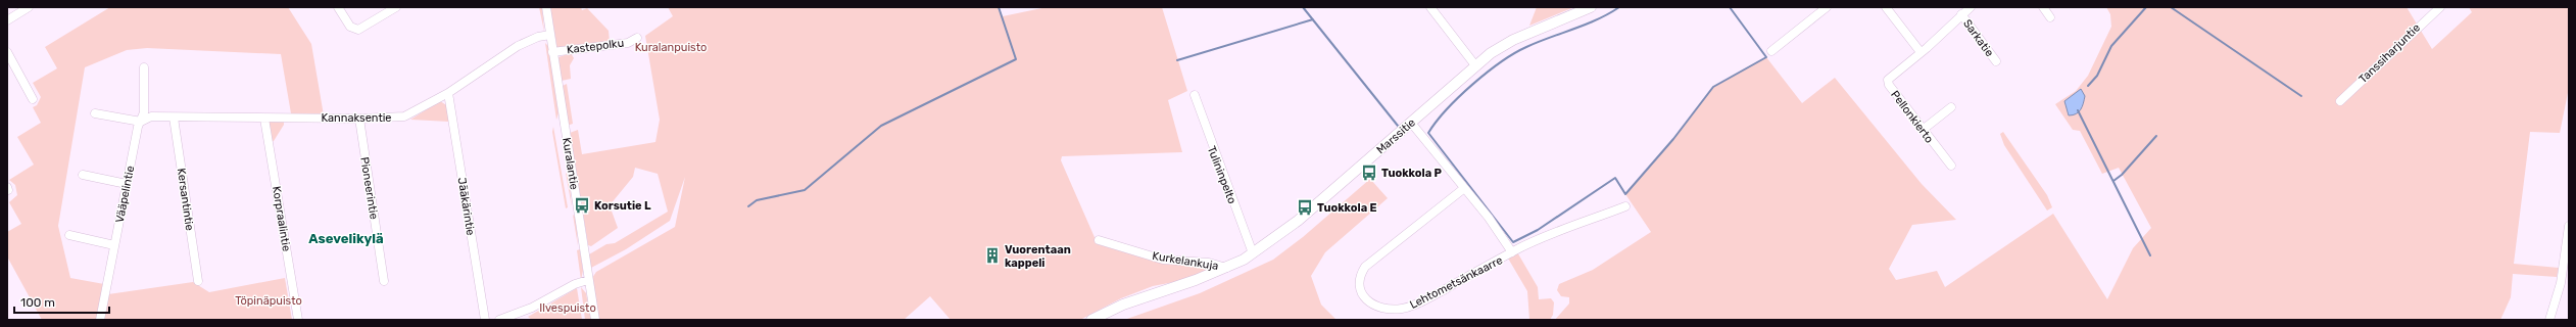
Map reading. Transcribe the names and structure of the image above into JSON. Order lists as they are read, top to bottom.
{
  "streets": {
    "main road": ["Marssitie"],
    "street": [
      "Sarkatie",
      "Kastepolku",
      "Tanssiharjuntie",
      "Pellonkierto",
      "Kannaksentie",
      "Kuralantie",
      "Tulininpelto",
      "Pioneerintie",
      "Vääpelintie",
      "Kersantintie",
      "Jääkärintie",
      "Korpraalintie",
      "Kurkelankuja",
      "Lehtometsänkaarre"
    ]
  },
  "crossings": [
    ["Kastepolku", "Kuralantie"],
    ["Kannaksentie", "Kuralantie"],
    ["Kannaksentie", "Pioneerintie"],
    ["Kannaksentie", "Vääpelintie"],
    ["Kannaksentie", "Kersantintie"],
    ["Kannaksentie", "Jääkärintie"],
    ["Kannaksentie", "Korpraalintie"],
    ["Marssitie", "Tulininpelto"],
    ["Marssitie", "Kurkelankuja"]
  ],
  "districts": ["Asevelikylä"],
  "parks": ["Kuralanpuisto", "Töpinäpuisto", "Ilvespuisto"],
  "places": {
    "bus stop": ["Tuokkola P", "Korsutie L", "Tuokkola E"],
    "building": ["Vuorentaan kappeli"]
  },
  "scale_bar": "100 m"
}
